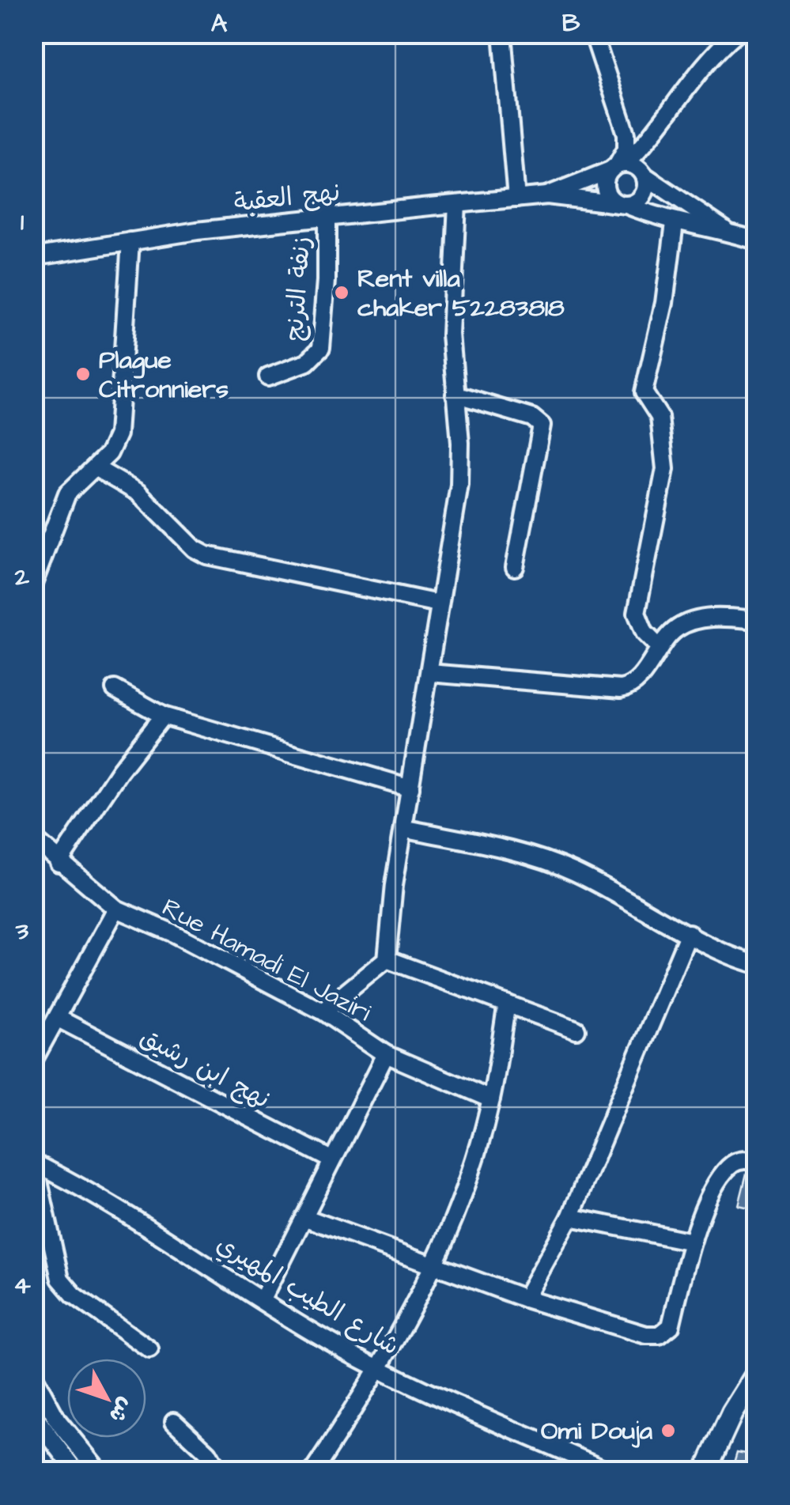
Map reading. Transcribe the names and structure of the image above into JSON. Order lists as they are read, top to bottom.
{
  "streets": {
    "street": [
      "نهج العقبة",
      "زنفة الترنج",
      "Rue Hamadi El Jaziri",
      "نهج ابن رشيق",
      "شارع الطيب المهيري"
    ]
  },
  "crossings": [
    ["نهج العقبة", "زنفة الترنج"]
  ],
  "places": ["Rent villa chaker 52283818", "Plague Citronniers", "Omi Douja"],
  "north": "bottom right",
  "grid": {
    "columns": ["A", "B"],
    "rows": [
      "1",
      "2",
      "3",
      "4"
    ]
  }
}
